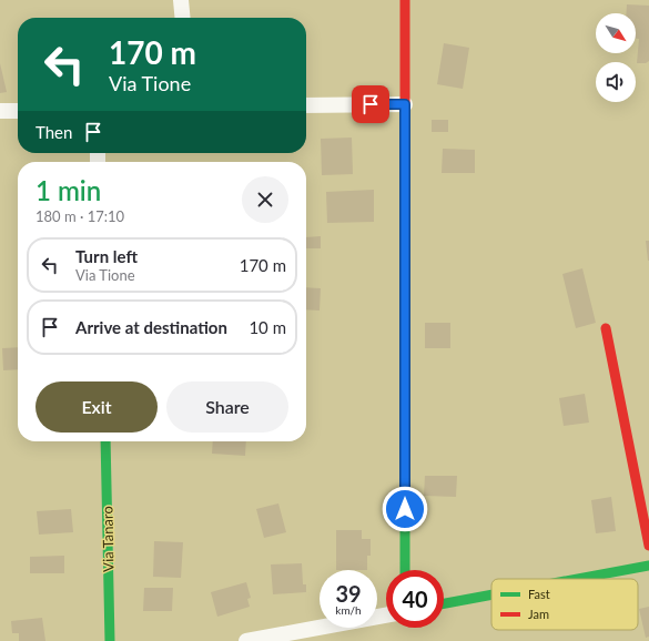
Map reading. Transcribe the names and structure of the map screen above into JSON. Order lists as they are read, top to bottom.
{
  "streets": {
    "street": ["Via Tanaro"]
  },
  "legend": ["Fast", "Jam"],
  "north": "bottom right",
  "page": {
    "turn": ["170 m", "Via Tione"],
    "then": "Then",
    "heading": ["1 min", "180 m · 17:10"],
    "list": [
      {
        "name": "Turn left",
        "note": "Via Tione",
        "value": "170 m"
      },
      {
        "name": "Arrive at destination",
        "value": "10 m"
      }
    ],
    "buttons": ["Exit", "Share"],
    "speed": "39 km/h",
    "limit": "40"
  }
}
